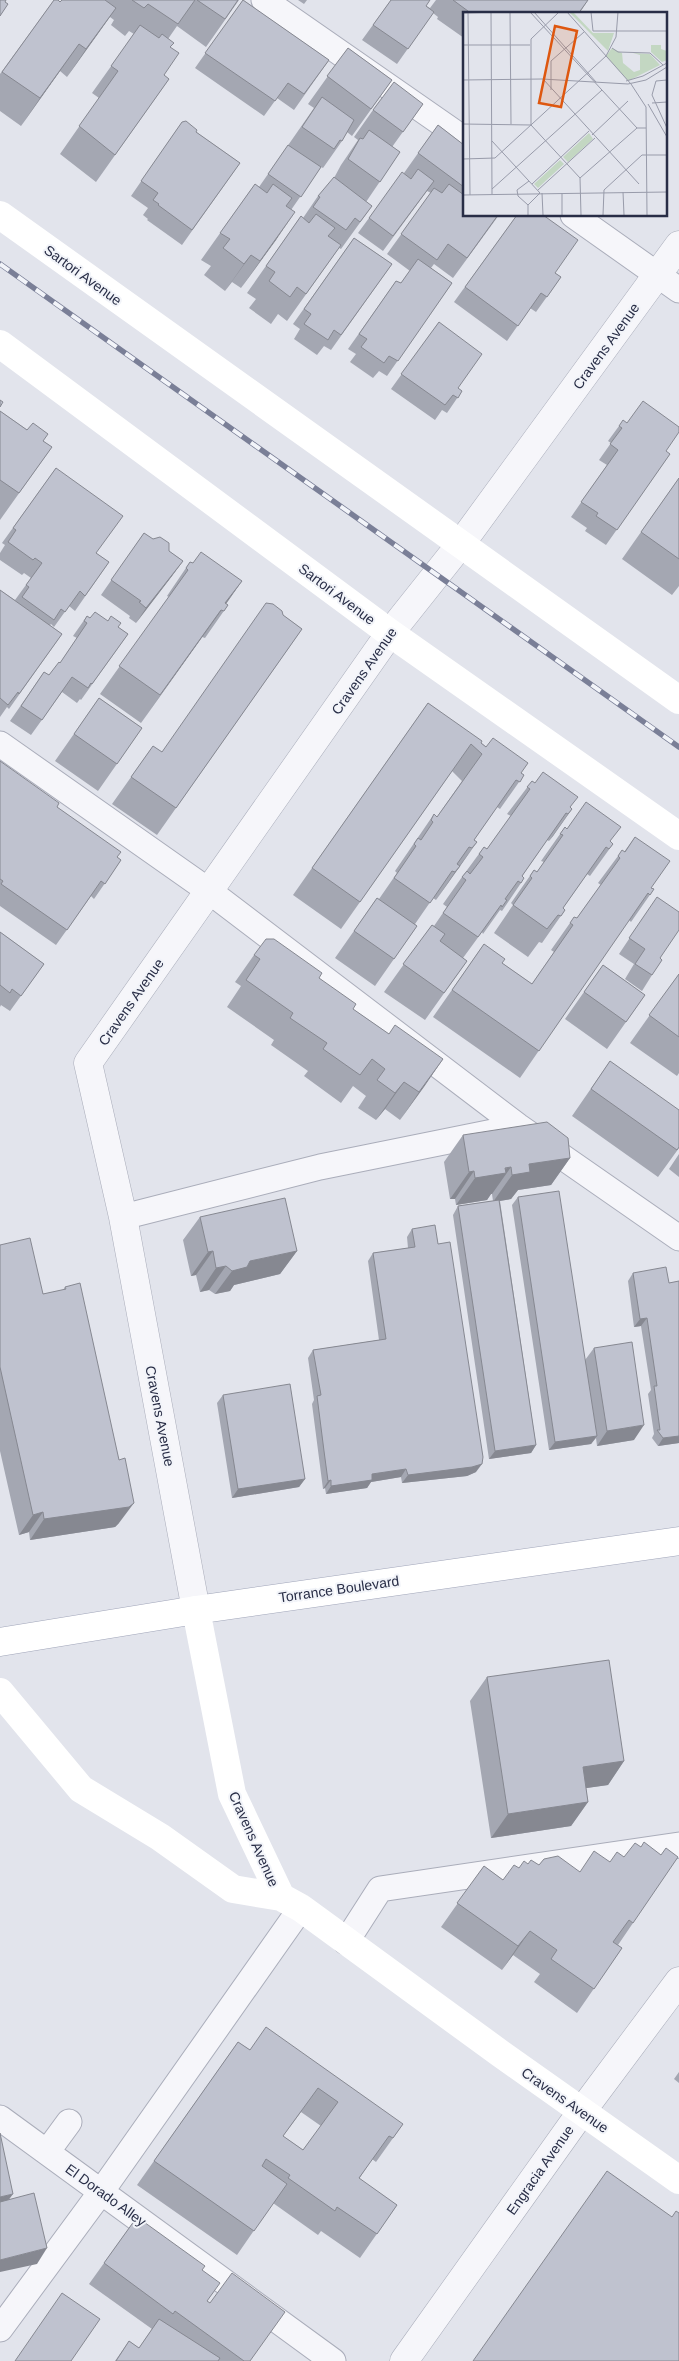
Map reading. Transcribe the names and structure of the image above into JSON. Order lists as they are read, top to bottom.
{
  "streets": {
    "street": [
      "Sartori Avenue",
      "Cravens Avenue",
      "Torrance Boulevard",
      "Engracia Avenue"
    ],
    "lane": ["El Dorado Alley"]
  },
  "crossings": [
    ["Sartori Avenue", "Cravens Avenue"],
    ["Cravens Avenue", "Torrance Boulevard"],
    ["Cravens Avenue", "Engracia Avenue"]
  ]
}
